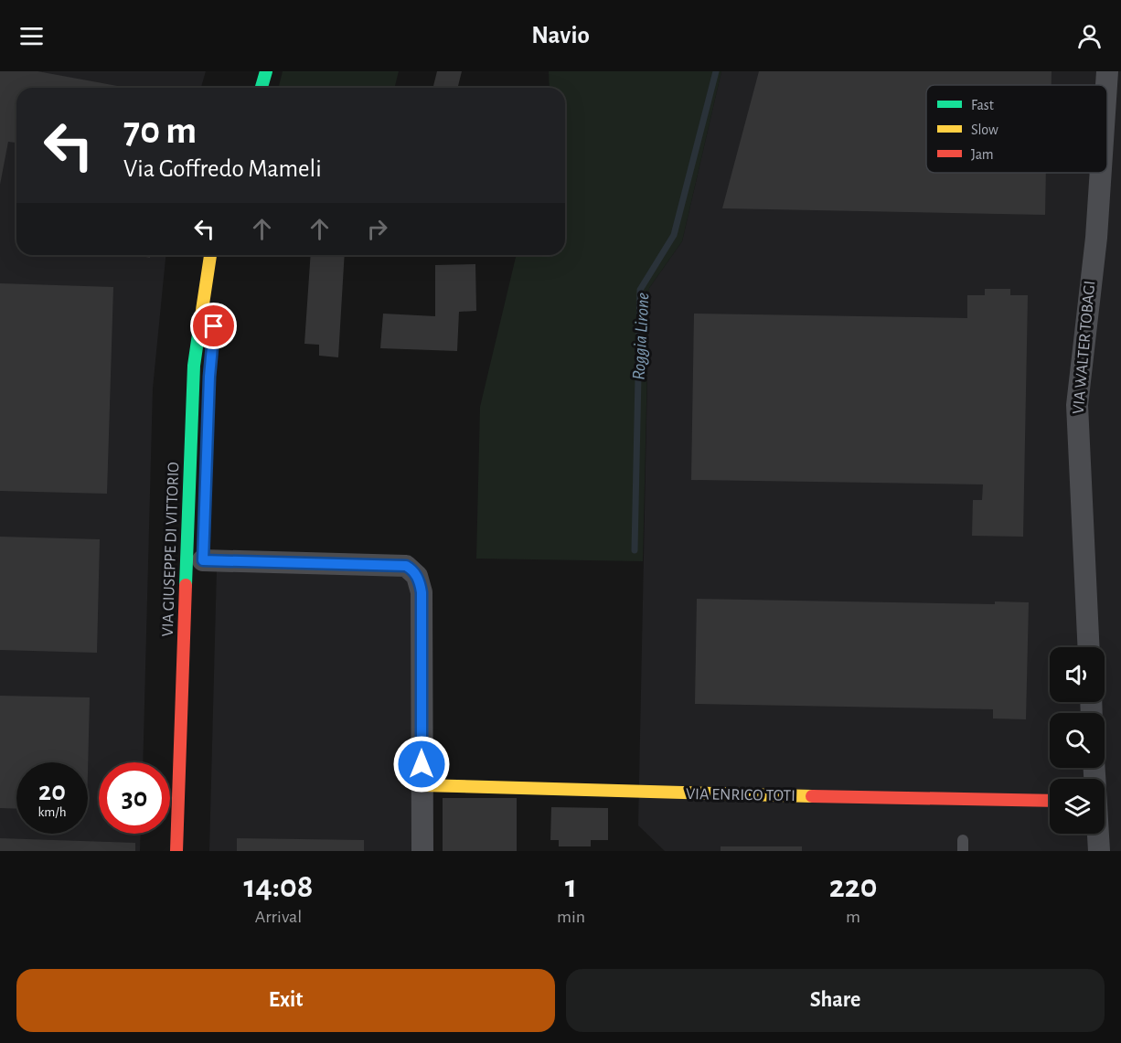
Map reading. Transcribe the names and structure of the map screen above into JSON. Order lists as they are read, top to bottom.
{
  "streets": {
    "street": ["VIA WALTER TOBAGI", "VIA GIUSEPPE DI VITTORIO", "VIA ENRICO TOTI"]
  },
  "water": ["Roggia Lirone"],
  "legend": ["Fast", "Slow", "Jam"],
  "page": {
    "header": "Navio",
    "turn": ["70 m", "Via Goffredo Mameli"],
    "speed": "20 km/h",
    "limit": "30",
    "eta": [
      "14:08",
      "Arrival",
      "1",
      "min",
      "220",
      "m"
    ],
    "buttons": ["Exit", "Share"]
  }
}
